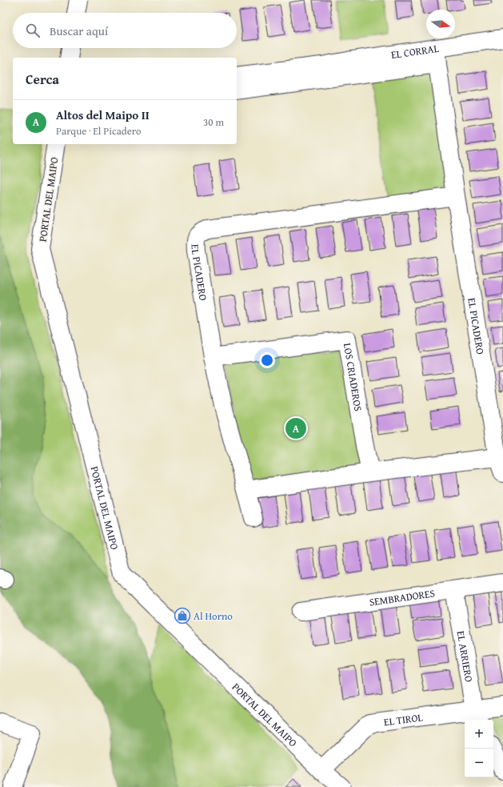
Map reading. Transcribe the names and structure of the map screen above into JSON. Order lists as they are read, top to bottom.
{
  "streets": {
    "street": [
      "EL CORRAL",
      "PORTAL DEL MAIPO",
      "EL PICADERO",
      "LOS CRIADEROS",
      "SEMBRADORES",
      "EL ARRIERO",
      "EL TIROL"
    ]
  },
  "crossings": [
    ["EL CORRAL", "EL PICADERO"],
    ["PORTAL DEL MAIPO", "EL TIROL"],
    ["EL PICADERO", "LOS CRIADEROS"],
    ["SEMBRADORES", "EL ARRIERO"],
    ["EL ARRIERO", "EL TIROL"]
  ],
  "places": {
    "shop": ["Al Horno"]
  },
  "north": "right",
  "page": {
    "search": "Buscar aquí",
    "heading": "Cerca",
    "list": [
      {
        "mark": "A",
        "name": "Altos del Maipo II",
        "note": "Parque · El Picadero",
        "value": "30 m"
      }
    ],
    "pins": "A",
    "map_buttons": ["+", "−"]
  }
}
